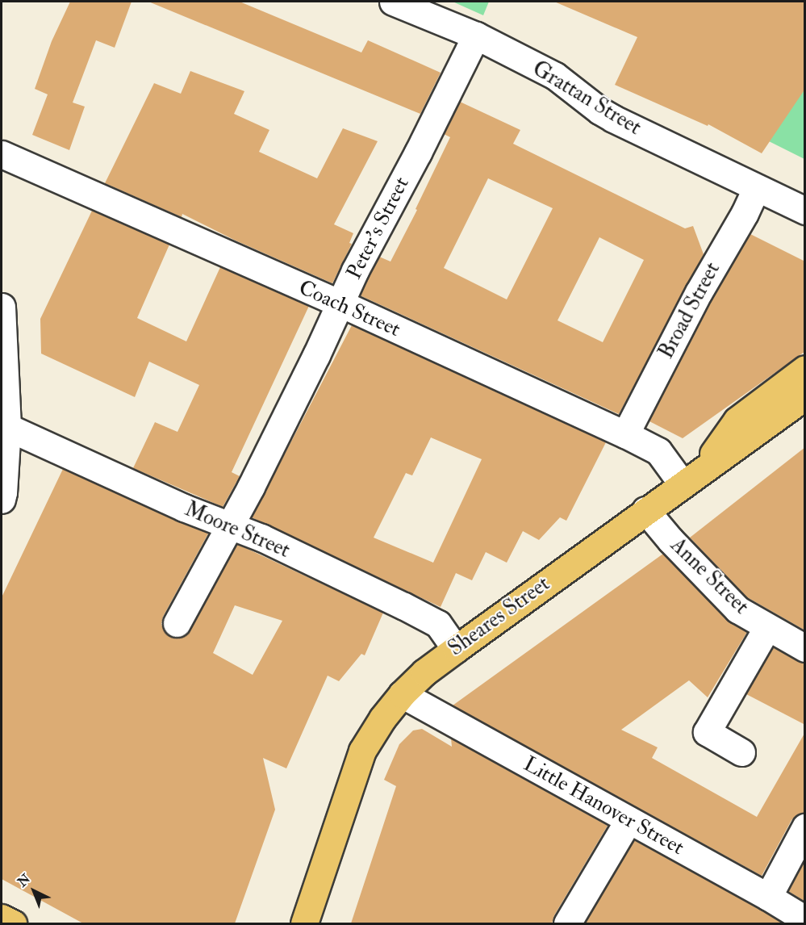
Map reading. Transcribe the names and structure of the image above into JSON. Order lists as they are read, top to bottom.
{
  "streets": {
    "main road": ["Sheares Street"],
    "street": [
      "Grattan Street",
      "Peter's Street",
      "Coach Street",
      "Broad Street",
      "Moore Street",
      "Anne Street",
      "Little Hanover Street"
    ]
  },
  "crossings": [
    ["Grattan Street", "Peter's Street"],
    ["Grattan Street", "Broad Street"],
    ["Peter's Street", "Coach Street"],
    ["Peter's Street", "Moore Street"],
    ["Coach Street", "Broad Street"],
    ["Coach Street", "Sheares Street"],
    ["Moore Street", "Sheares Street"],
    ["Anne Street", "Sheares Street"],
    ["Sheares Street", "Little Hanover Street"]
  ],
  "north": "top left"
}
